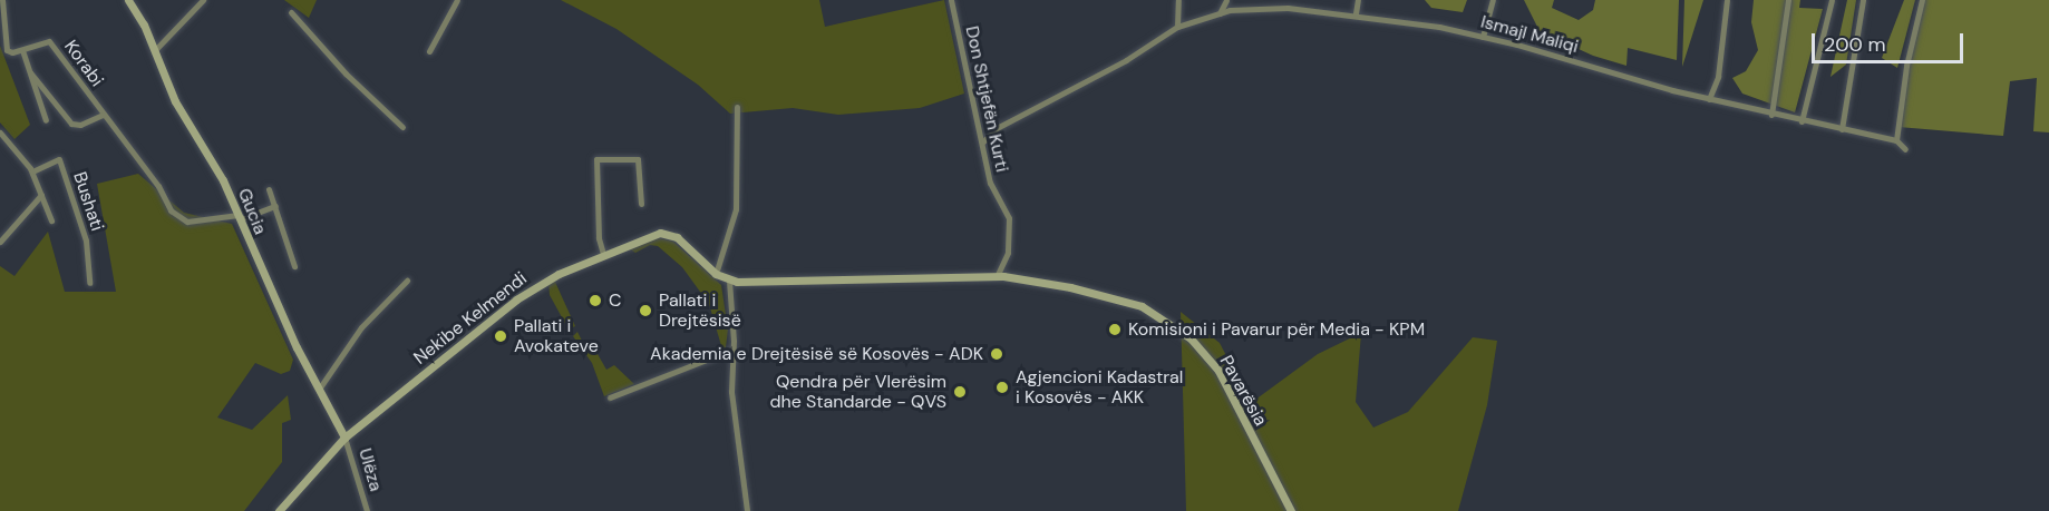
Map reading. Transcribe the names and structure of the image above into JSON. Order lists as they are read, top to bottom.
{
  "streets": {
    "street": [
      "Ismajl Maliqi",
      "Korabi",
      "Don Shtjefën Kurti",
      "Bushati",
      "Gucia",
      "Nekibe Kelmendi",
      "Pavarësia",
      "Ulëza"
    ]
  },
  "crossings": [
    ["Ismajl Maliqi", "Don Shtjefën Kurti"],
    ["Don Shtjefën Kurti", "Nekibe Kelmendi"],
    ["Don Shtjefën Kurti", "Pavarësia"],
    ["Gucia", "Nekibe Kelmendi"],
    ["Gucia", "Ulëza"],
    ["Nekibe Kelmendi", "Pavarësia"],
    ["Nekibe Kelmendi", "Ulëza"]
  ],
  "places": [
    "C",
    "Pallati i Drejtësisë",
    "Komisioni i Pavarur për Media - KPM",
    "Pallati i Avokateve",
    "Akademia e Drejtësisë së Kosovës - ADK",
    "Agjencioni Kadastral i Kosovës - AKK",
    "Qendra për Vlerësim dhe Standarde - QVS"
  ],
  "scale_bar": "200 m"
}
